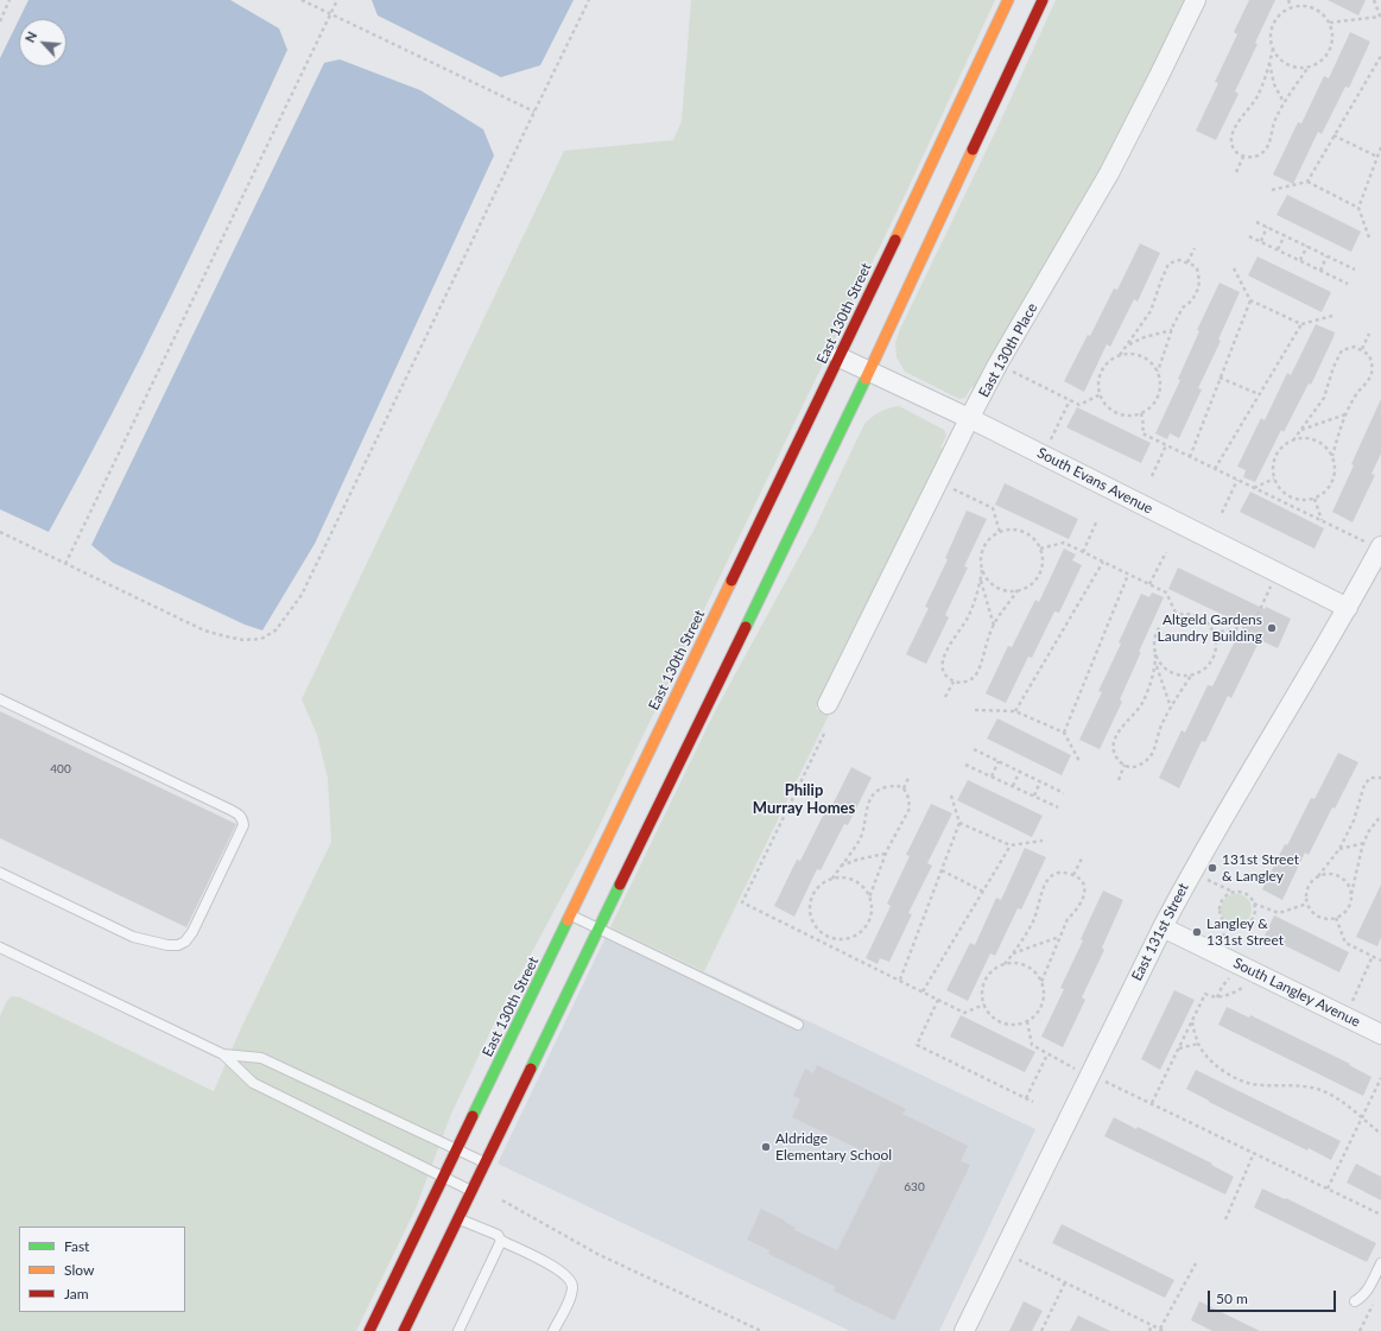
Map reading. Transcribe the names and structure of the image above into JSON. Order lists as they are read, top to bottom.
{
  "streets": {
    "main road": ["East 130th Street"],
    "street": [
      "East 130th Place",
      "South Evans Avenue",
      "East 131st Street",
      "South Langley Avenue"
    ]
  },
  "crossings": [
    ["East 130th Street", "South Evans Avenue"],
    ["East 130th Place", "South Evans Avenue"],
    ["South Evans Avenue", "East 131st Street"],
    ["East 131st Street", "South Langley Avenue"]
  ],
  "districts": ["Philip Murray Homes"],
  "places": [
    "Altgeld Gardens Laundry Building",
    "131st Street & Langley",
    "Langley & 131st Street",
    "Aldridge Elementary School"
  ],
  "house_numbers": ["400", "630"],
  "legend": ["Fast", "Slow", "Jam"],
  "scale_bar": "50 m",
  "north": "top left"
}
